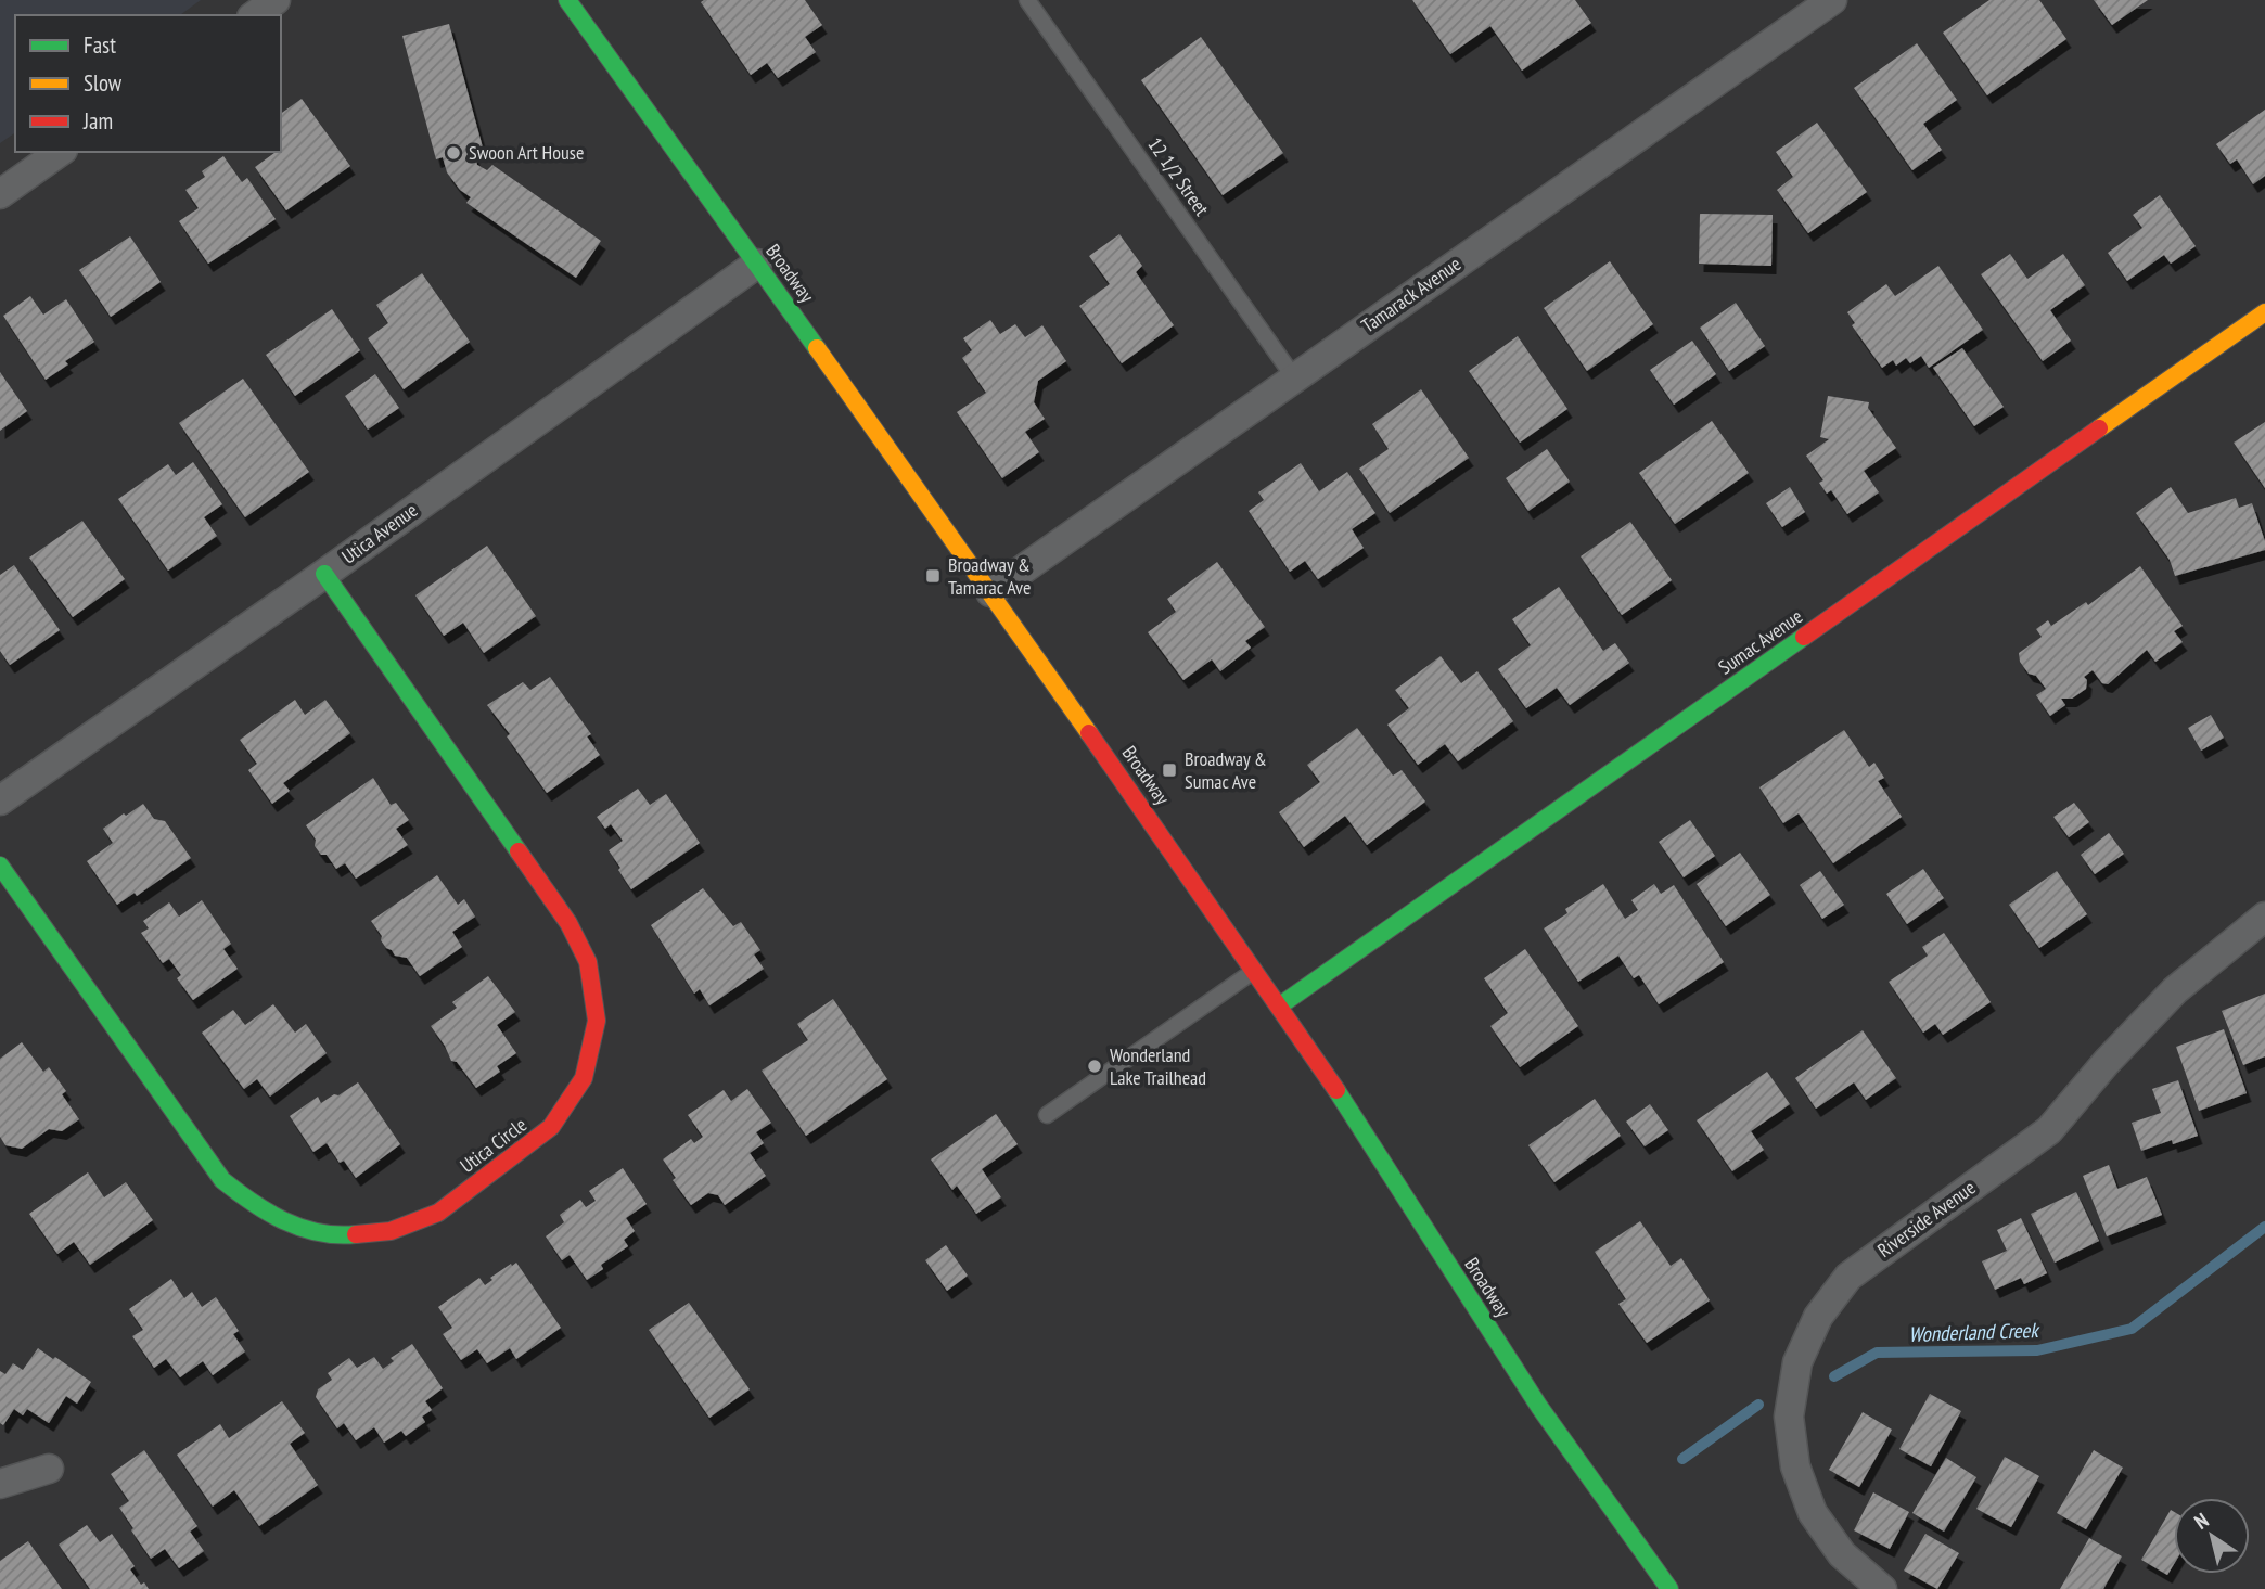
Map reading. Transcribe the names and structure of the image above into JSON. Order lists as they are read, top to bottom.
{
  "streets": {
    "street": [
      "Broadway",
      "Tamarack Avenue",
      "Utica Avenue",
      "Sumac Avenue",
      "Utica Circle",
      "Riverside Avenue"
    ],
    "lane": ["12 1/2 Street"]
  },
  "crossings": [
    ["12 1/2 Street", "Tamarack Avenue"],
    ["Broadway", "Tamarack Avenue"],
    ["Broadway", "Utica Avenue"],
    ["Broadway", "Sumac Avenue"],
    ["Utica Avenue", "Utica Circle"]
  ],
  "water": ["Wonderland Creek"],
  "places": {
    "other": ["Swoon Art House", "Wonderland Lake Trailhead"],
    "transit": ["Broadway & Tamarac Ave", "Broadway & Sumac Ave"]
  },
  "legend": ["Fast", "Slow", "Jam"],
  "north": "top left"
}
